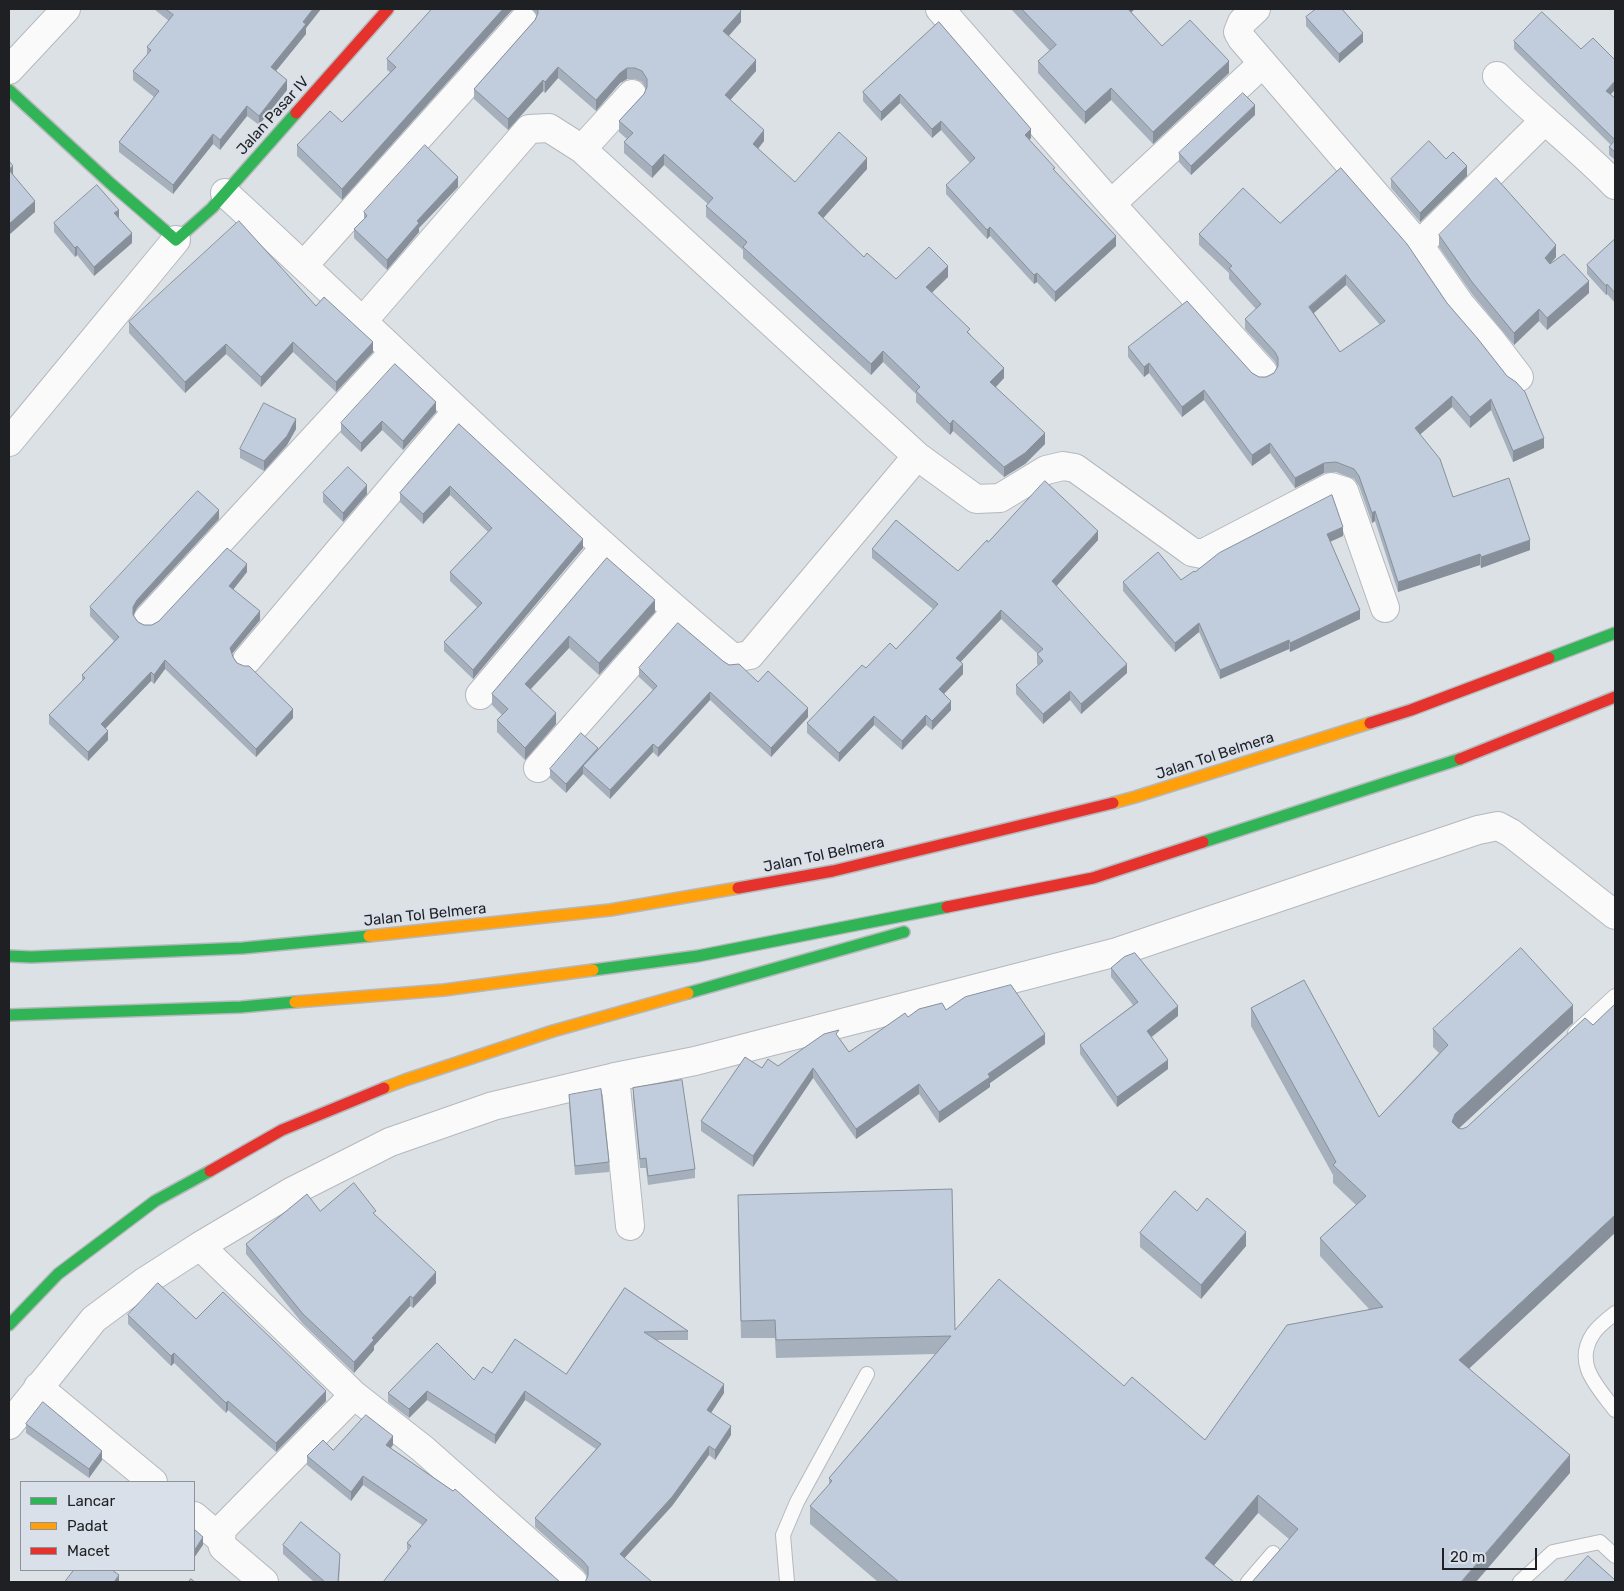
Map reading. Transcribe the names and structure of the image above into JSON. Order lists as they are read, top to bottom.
{
  "streets": {
    "main road": ["Jalan Pasar IV", "Jalan Tol Belmera"]
  },
  "legend": ["Lancar", "Padat", "Macet"],
  "scale_bar": "20 m"
}
